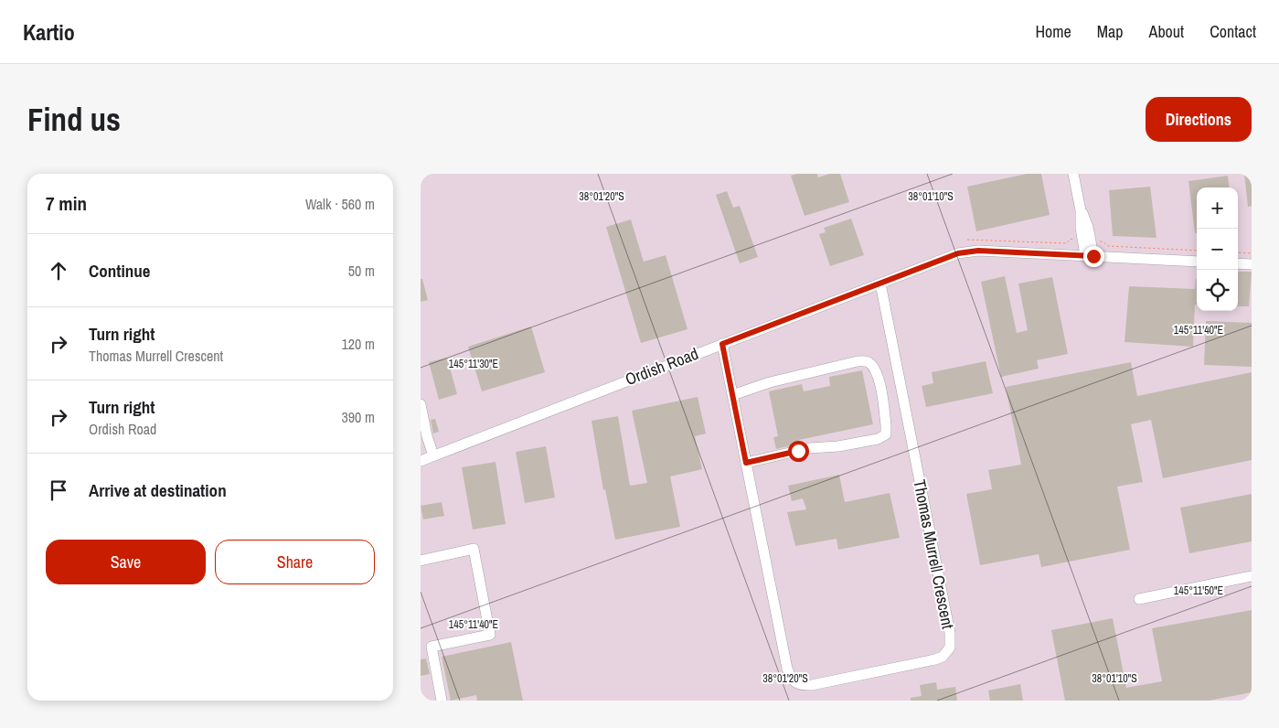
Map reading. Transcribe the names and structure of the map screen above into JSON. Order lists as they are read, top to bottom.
{
  "streets": {
    "street": ["Ordish Road", "Thomas Murrell Crescent"]
  },
  "crossings": [
    ["Ordish Road", "Thomas Murrell Crescent"]
  ],
  "page": {
    "header": "Kartio",
    "nav": [
      "Home",
      "Map",
      "About",
      "Contact"
    ],
    "buttons": [
      "Directions",
      ["Save", "Share"]
    ],
    "title": "Find us",
    "heading": ["7 min", "Walk · 560 m"],
    "map_buttons": ["+", "−"],
    "list": [
      ["Continue", "50 m"],
      ["Turn right", "Thomas Murrell Crescent", "120 m"],
      ["Turn right", "Ordish Road", "390 m"],
      "Arrive at destination"
    ]
  },
  "coordinates": [
    "38°01'20\"S",
    "38°01'10\"S",
    "145°11'40\"E",
    "145°11'30\"E",
    "145°11'50\"E"
  ]
}
